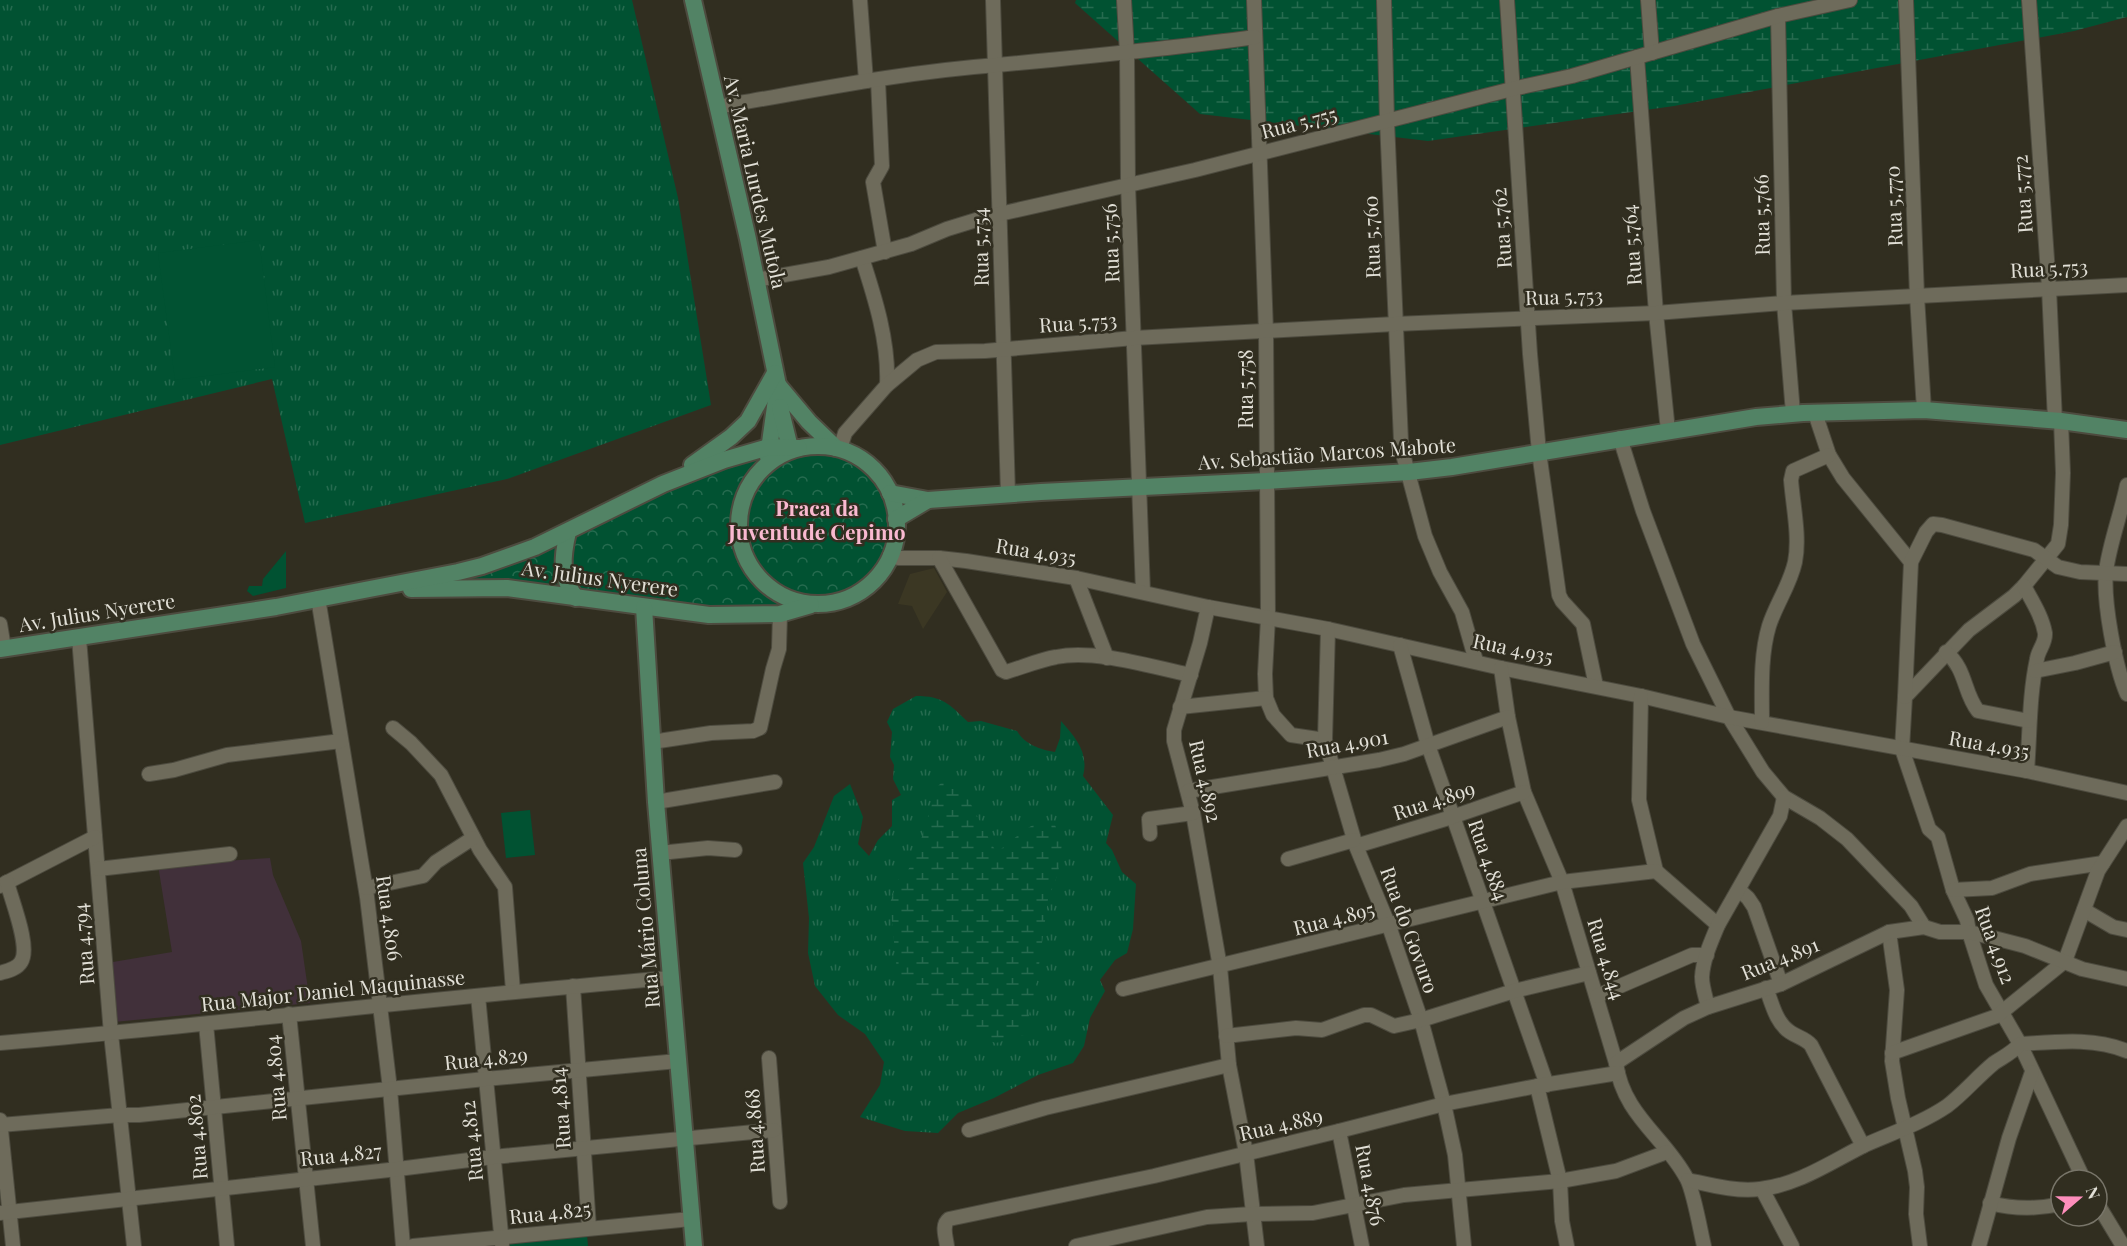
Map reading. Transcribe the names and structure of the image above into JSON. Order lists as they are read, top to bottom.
{
  "streets": {
    "main road": [
      "Av. Maria Lurdes Mutola",
      "Av. Sebastião Marcos Mabote",
      "Av. Julius Nyerere",
      "Rua Mário Coluna"
    ],
    "street": [
      "Rua 5.755",
      "Rua 5.772",
      "Rua 5.770",
      "Rua 5.766",
      "Rua 5.762",
      "Rua 5.760",
      "Rua 5.756",
      "Rua 5.764",
      "Rua 5.754",
      "Rua 5.753",
      "Rua 5.758",
      "Rua 4.935",
      "Rua 4.901",
      "Rua 4.892",
      "Rua 4.899",
      "Rua 4.884",
      "Rua 4.806",
      "Rua 4.895",
      "Rua do Govuro",
      "Rua 4.794",
      "Rua 4.912",
      "Rua 4.844",
      "Rua 4.891",
      "Rua Major Daniel Maquinasse",
      "Rua 4.829",
      "Rua 4.804",
      "Rua 4.814",
      "Rua 4.889",
      "Rua 4.868",
      "Rua 4.802",
      "Rua 4.812",
      "Rua 4.827",
      "Rua 4.876",
      "Rua 4.825"
    ]
  },
  "crossings": [
    ["Rua 5.755", "Av. Maria Lurdes Mutola"],
    ["Rua 5.755", "Rua 5.766"],
    ["Rua 5.755", "Rua 5.762"],
    ["Rua 5.755", "Rua 5.760"],
    ["Rua 5.755", "Rua 5.756"],
    ["Rua 5.755", "Rua 5.764"],
    ["Rua 5.755", "Rua 5.754"],
    ["Rua 5.755", "Rua 5.758"],
    ["Rua 5.772", "Rua 5.753"],
    ["Rua 5.772", "Av. Sebastião Marcos Mabote"],
    ["Rua 5.770", "Rua 5.753"],
    ["Rua 5.770", "Av. Sebastião Marcos Mabote"],
    ["Rua 5.766", "Rua 5.753"],
    ["Rua 5.766", "Av. Sebastião Marcos Mabote"],
    ["Rua 5.762", "Rua 5.753"],
    ["Rua 5.762", "Av. Sebastião Marcos Mabote"],
    ["Rua 5.762", "Rua 4.935"],
    ["Rua 5.760", "Rua 5.753"],
    ["Rua 5.760", "Av. Sebastião Marcos Mabote"],
    ["Rua 5.760", "Rua 4.935"],
    ["Rua 5.756", "Rua 5.753"],
    ["Rua 5.756", "Av. Sebastião Marcos Mabote"],
    ["Rua 5.756", "Rua 4.935"],
    ["Rua 5.764", "Rua 5.753"],
    ["Rua 5.764", "Av. Sebastião Marcos Mabote"],
    ["Rua 5.754", "Rua 5.753"],
    ["Rua 5.754", "Av. Sebastião Marcos Mabote"],
    ["Rua 5.753", "Rua 5.758"],
    ["Rua 5.753", "Av. Sebastião Marcos Mabote"],
    ["Rua 5.753", "Rua 4.935"],
    ["Rua 5.753", "Av. Julius Nyerere"],
    ["Rua 5.758", "Av. Sebastião Marcos Mabote"],
    ["Rua 5.758", "Rua 4.935"],
    ["Rua 5.758", "Rua do Govuro"],
    ["Av. Sebastião Marcos Mabote", "Rua 4.935"],
    ["Av. Sebastião Marcos Mabote", "Av. Julius Nyerere"],
    ["Rua 4.935", "Av. Julius Nyerere"],
    ["Rua 4.935", "Rua 4.892"],
    ["Rua 4.935", "Rua 4.884"],
    ["Rua 4.935", "Rua do Govuro"],
    ["Rua 4.935", "Rua 4.912"],
    ["Rua 4.935", "Rua 4.844"],
    ["Av. Julius Nyerere", "Rua 4.806"],
    ["Av. Julius Nyerere", "Rua Mário Coluna"],
    ["Av. Julius Nyerere", "Rua 4.794"],
    ["Rua 4.901", "Rua 4.892"],
    ["Rua 4.901", "Rua 4.884"],
    ["Rua 4.901", "Rua do Govuro"],
    ["Rua 4.901", "Rua 4.844"],
    ["Rua 4.892", "Rua 4.895"],
    ["Rua 4.892", "Rua 4.889"],
    ["Rua 4.899", "Rua 4.884"],
    ["Rua 4.899", "Rua do Govuro"],
    ["Rua 4.899", "Rua 4.844"],
    ["Rua 4.884", "Rua 4.895"],
    ["Rua 4.884", "Rua 4.889"],
    ["Rua 4.806", "Rua Major Daniel Maquinasse"],
    ["Rua 4.806", "Rua 4.829"],
    ["Rua 4.806", "Rua 4.827"],
    ["Rua 4.895", "Rua do Govuro"],
    ["Rua 4.895", "Rua 4.844"],
    ["Rua Mário Coluna", "Rua Major Daniel Maquinasse"],
    ["Rua Mário Coluna", "Rua 4.829"],
    ["Rua Mário Coluna", "Rua 4.827"],
    ["Rua Mário Coluna", "Rua 4.825"],
    ["Rua do Govuro", "Rua 4.889"],
    ["Rua 4.794", "Rua Major Daniel Maquinasse"],
    ["Rua 4.794", "Rua 4.827"],
    ["Rua 4.912", "Rua 4.891"],
    ["Rua 4.844", "Rua 4.891"],
    ["Rua 4.844", "Rua 4.889"],
    ["Rua 4.891", "Rua 4.889"],
    ["Rua Major Daniel Maquinasse", "Rua 4.804"],
    ["Rua Major Daniel Maquinasse", "Rua 4.814"],
    ["Rua Major Daniel Maquinasse", "Rua 4.802"],
    ["Rua Major Daniel Maquinasse", "Rua 4.812"],
    ["Rua 4.829", "Rua 4.804"],
    ["Rua 4.829", "Rua 4.814"],
    ["Rua 4.829", "Rua 4.802"],
    ["Rua 4.829", "Rua 4.812"],
    ["Rua 4.804", "Rua 4.827"],
    ["Rua 4.814", "Rua 4.827"],
    ["Rua 4.814", "Rua 4.825"],
    ["Rua 4.889", "Rua 4.876"],
    ["Rua 4.868", "Rua 4.827"],
    ["Rua 4.802", "Rua 4.827"],
    ["Rua 4.812", "Rua 4.827"],
    ["Rua 4.812", "Rua 4.825"]
  ],
  "districts": ["Praca da Juventude Cepimo"],
  "north": "right"
}
